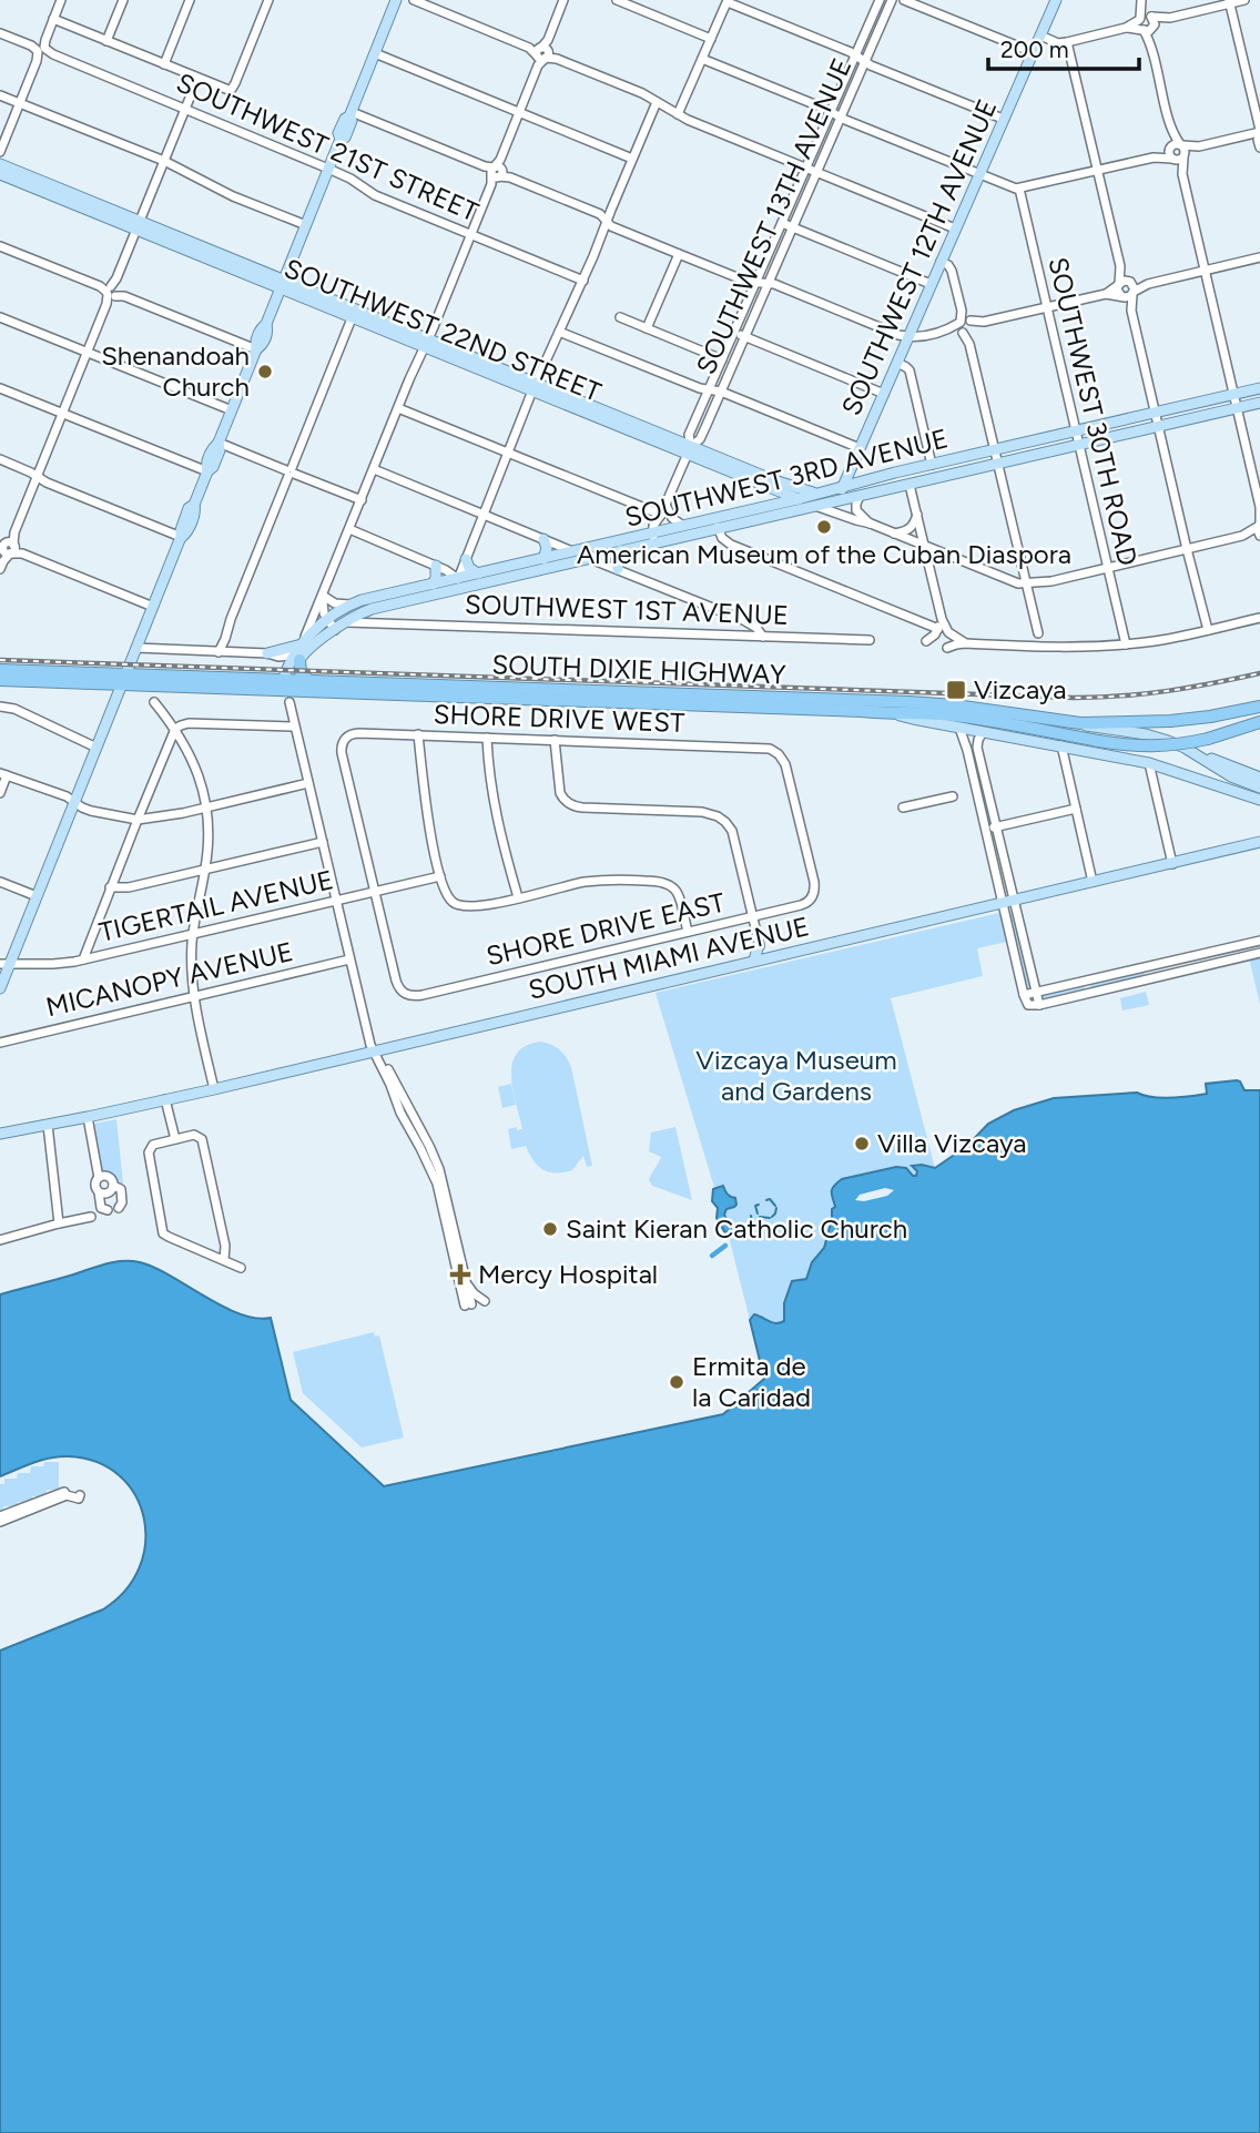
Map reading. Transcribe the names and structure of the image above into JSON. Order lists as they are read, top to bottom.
{
  "streets": {
    "highway": ["SOUTH DIXIE HIGHWAY"],
    "main road": [
      "SOUTHWEST 12TH AVENUE",
      "SOUTHWEST 22ND STREET",
      "SOUTHWEST 3RD AVENUE",
      "SOUTH MIAMI AVENUE"
    ],
    "street": [
      "SOUTHWEST 21ST STREET",
      "SOUTHWEST 13TH AVENUE",
      "SOUTHWEST 30TH ROAD",
      "SOUTHWEST 1ST AVENUE",
      "SHORE DRIVE WEST",
      "TIGERTAIL AVENUE",
      "SHORE DRIVE EAST",
      "MICANOPY AVENUE"
    ]
  },
  "crossings": [
    ["SOUTHWEST 13TH AVENUE", "SOUTHWEST 22ND STREET"],
    ["SOUTHWEST 13TH AVENUE", "SOUTHWEST 3RD AVENUE"],
    ["SOUTHWEST 12TH AVENUE", "SOUTHWEST 3RD AVENUE"],
    ["SOUTHWEST 22ND STREET", "SOUTHWEST 3RD AVENUE"],
    ["SOUTHWEST 30TH ROAD", "SOUTHWEST 3RD AVENUE"],
    ["SOUTHWEST 3RD AVENUE", "SOUTHWEST 1ST AVENUE"],
    ["SHORE DRIVE WEST", "TIGERTAIL AVENUE"],
    ["SHORE DRIVE WEST", "SHORE DRIVE EAST"],
    ["TIGERTAIL AVENUE", "SHORE DRIVE EAST"]
  ],
  "parks": ["Vizcaya Museum and Gardens"],
  "places": {
    "other": [
      "Shenandoah Church",
      "American Museum of the Cuban Diaspora",
      "Villa Vizcaya",
      "Saint Kieran Catholic Church",
      "Ermita de la Caridad"
    ],
    "transit": ["Vizcaya"],
    "health": ["Mercy Hospital"]
  },
  "scale_bar": "200 m"
}
